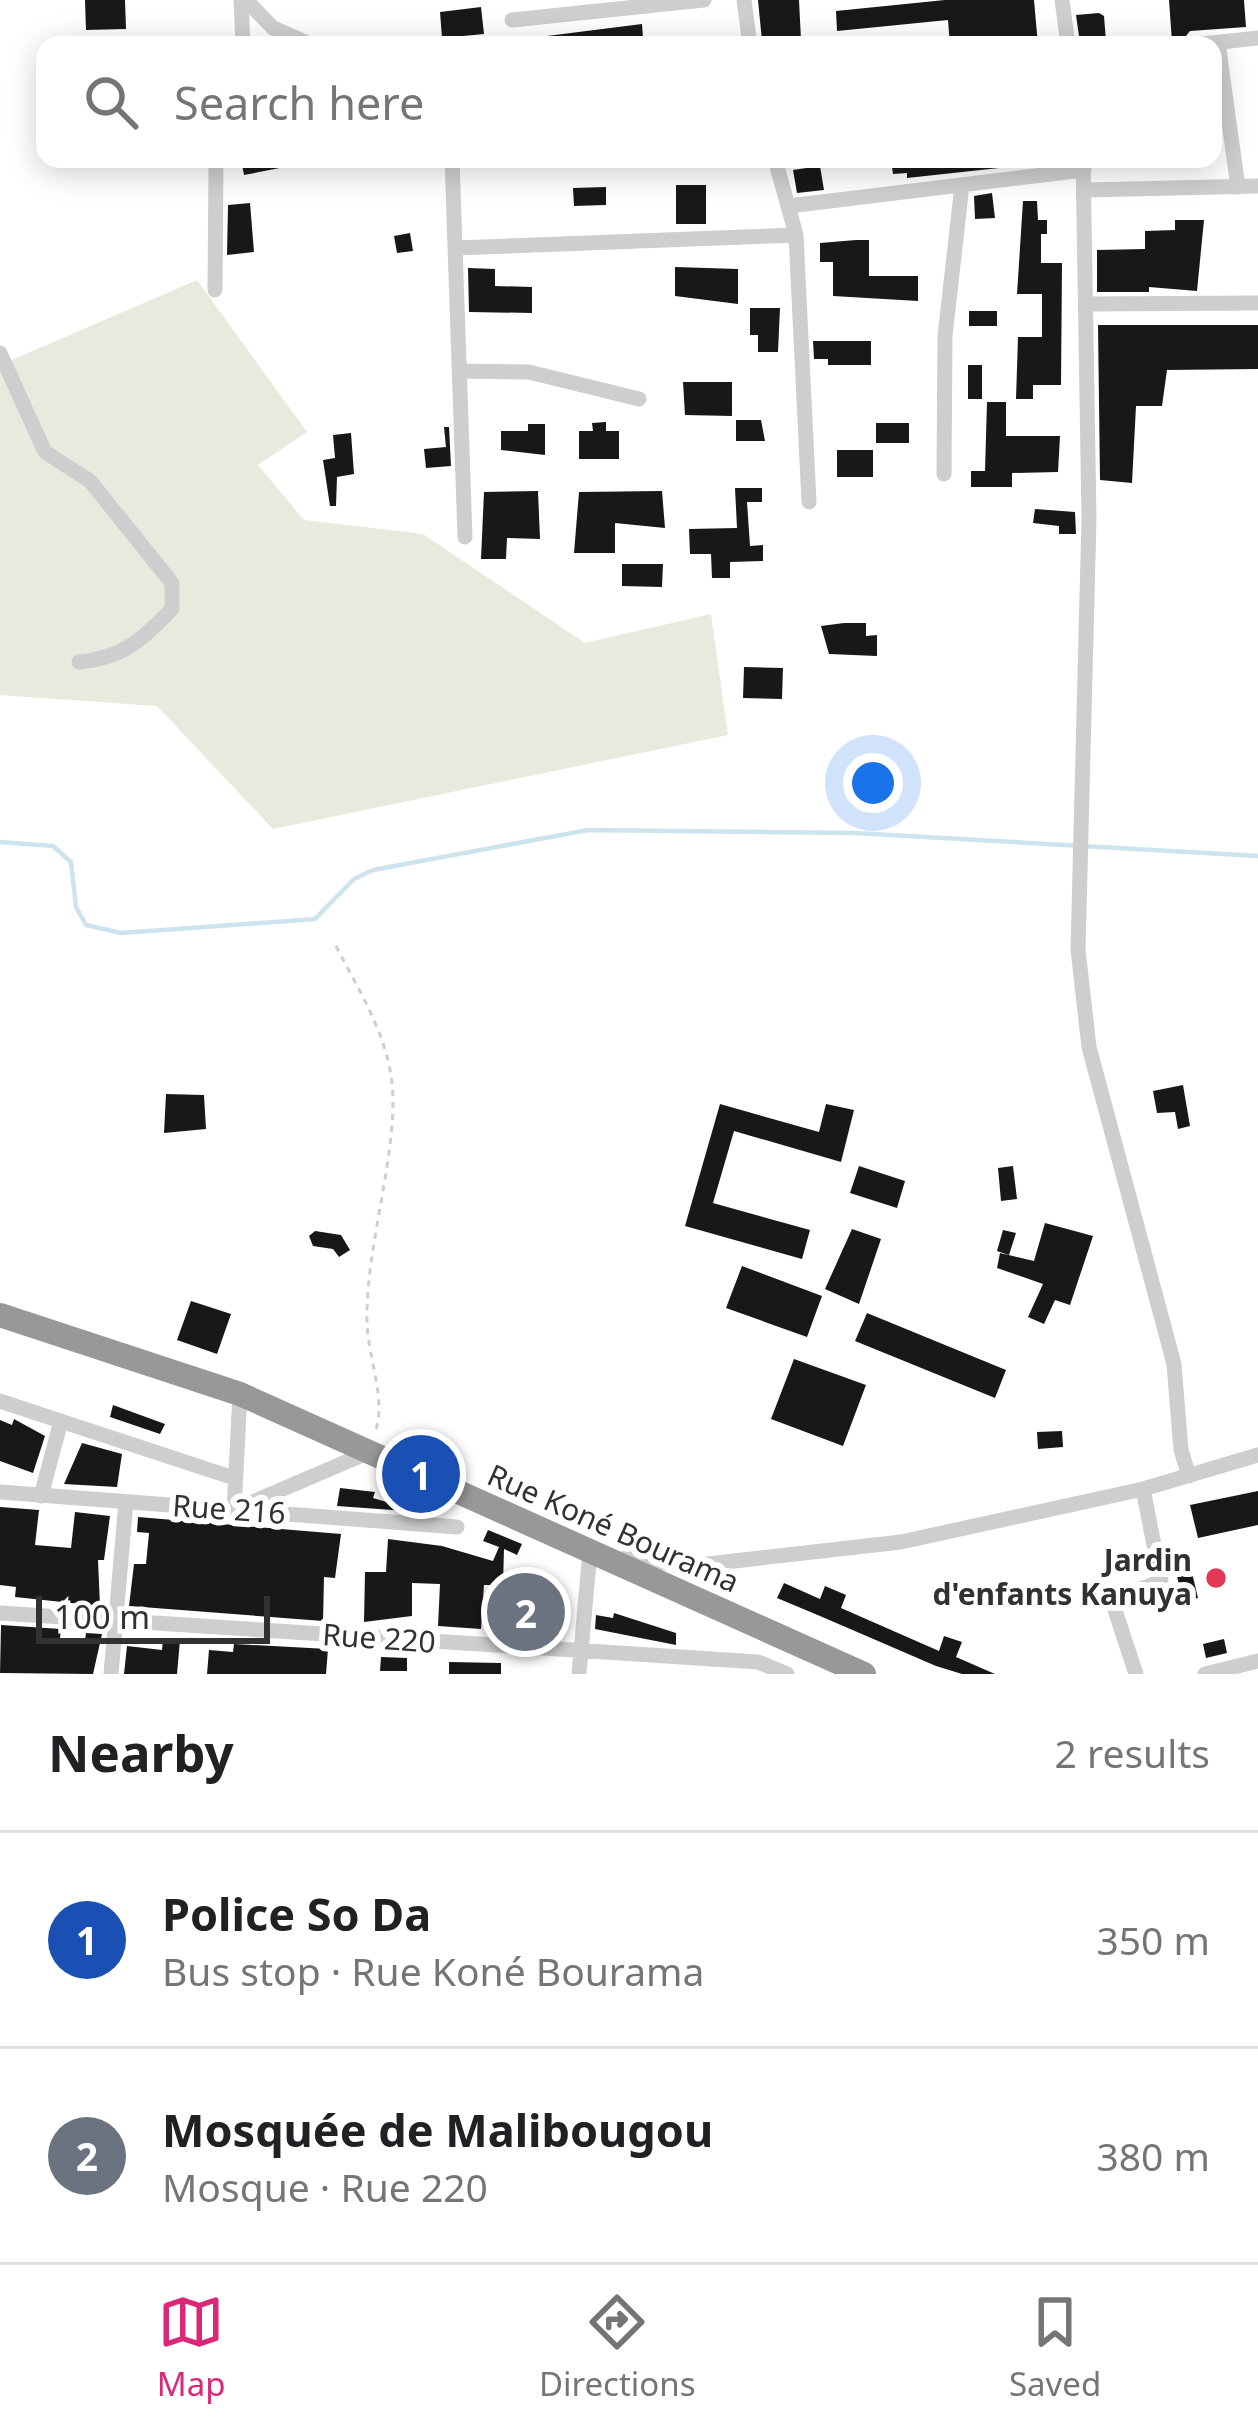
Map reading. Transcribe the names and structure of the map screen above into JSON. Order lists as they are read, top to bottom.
{
  "streets": {
    "highway": ["Rue Koné Bourama"],
    "street": ["Rue 216", "Rue 220"]
  },
  "places": ["Jardin d'enfants Kanuya"],
  "scale_bar": "100 m",
  "page": {
    "search": "Search here",
    "pins": ["1", "2"],
    "scale": "100 m",
    "heading": ["Nearby", "2 results"],
    "list": [
      {
        "mark": "1",
        "name": "Police So Da",
        "note": "Bus stop · Rue Koné Bourama",
        "value": "350 m"
      },
      {
        "mark": "2",
        "name": "Mosquée de Malibougou",
        "note": "Mosque · Rue 220",
        "value": "380 m"
      }
    ],
    "nav": ["Map", "Directions", "Saved"]
  }
}
